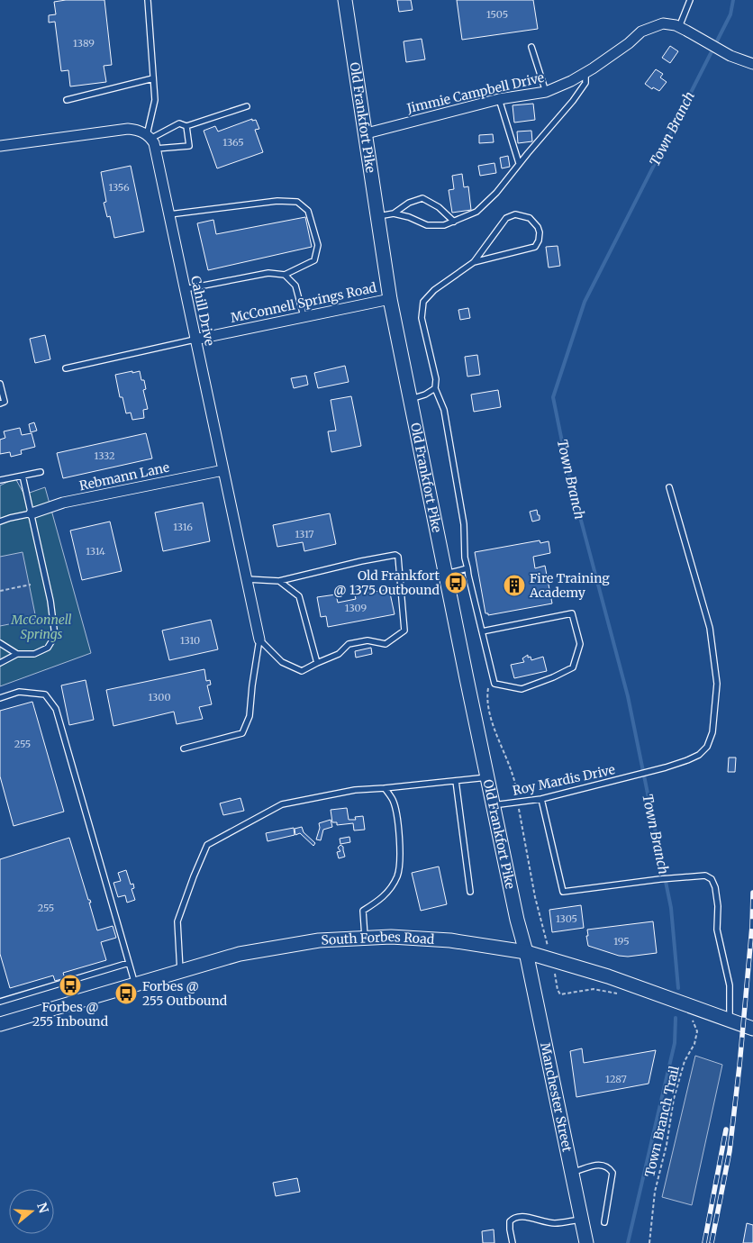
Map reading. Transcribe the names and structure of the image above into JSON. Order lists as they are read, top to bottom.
{
  "streets": {
    "main road": ["Old Frankfort Pike", "South Forbes Road", "Manchester Street"],
    "street": [
      "Jimmie Campbell Drive",
      "McConnell Springs Road",
      "Cahill Drive",
      "Rebmann Lane"
    ],
    "lane": ["Roy Mardis Drive"],
    "path": ["Town Branch Trail"]
  },
  "crossings": [
    ["Jimmie Campbell Drive", "Old Frankfort Pike"],
    ["Old Frankfort Pike", "McConnell Springs Road"],
    ["Old Frankfort Pike", "Roy Mardis Drive"],
    ["Old Frankfort Pike", "South Forbes Road"],
    ["Old Frankfort Pike", "Manchester Street"],
    ["McConnell Springs Road", "Cahill Drive"],
    ["Cahill Drive", "Rebmann Lane"],
    ["South Forbes Road", "Manchester Street"]
  ],
  "water": ["Town Branch"],
  "parks": ["McConnell Springs"],
  "places": {
    "bus stop": ["Old Frankfort @ 1375 Outbound", "Forbes @ 255 Inbound", "Forbes @ 255 Outbound"],
    "building": ["Fire Training Academy"]
  },
  "house_numbers": [
    "1505",
    "1389",
    "1365",
    "1356",
    "1332",
    "1316",
    "1317",
    "1314",
    "1309",
    "1310",
    "1300",
    "255",
    "255",
    "1305",
    "195",
    "1287"
  ],
  "north": "right"
}
